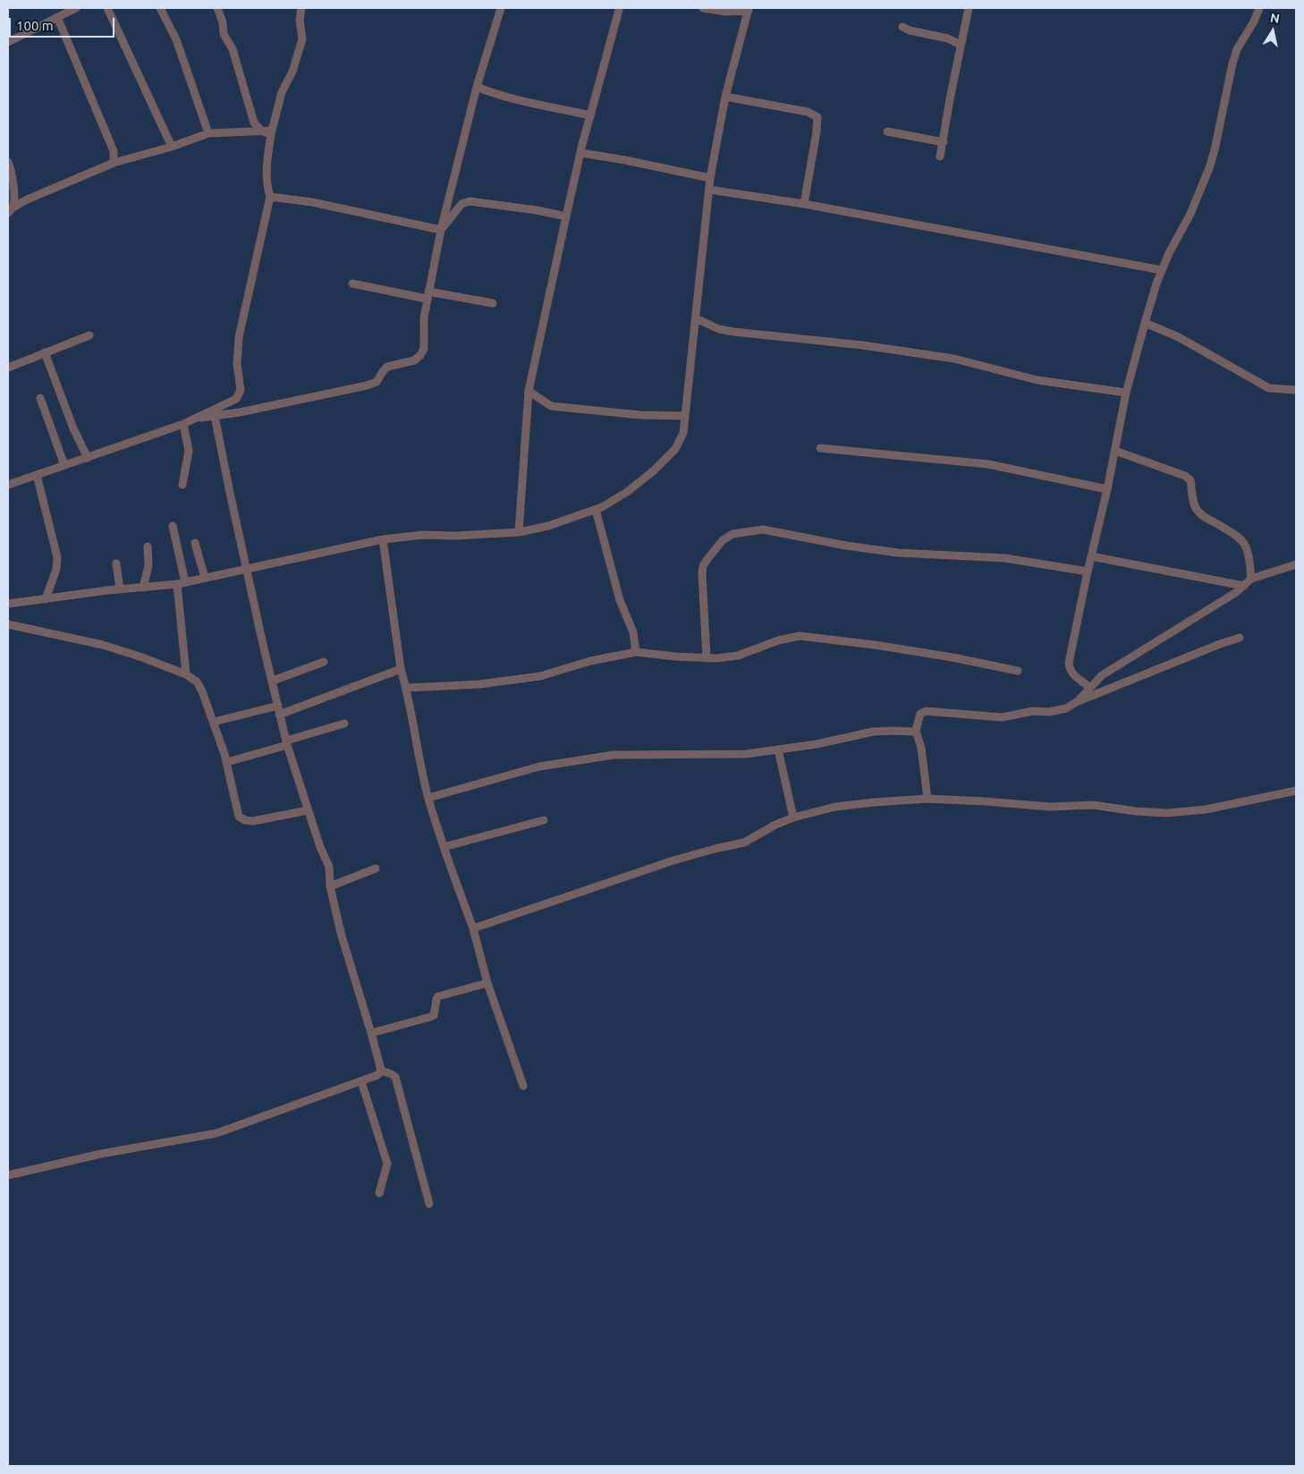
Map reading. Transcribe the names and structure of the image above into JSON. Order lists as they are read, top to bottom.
{
  "scale_bar": "100 m",
  "north": "top"
}
